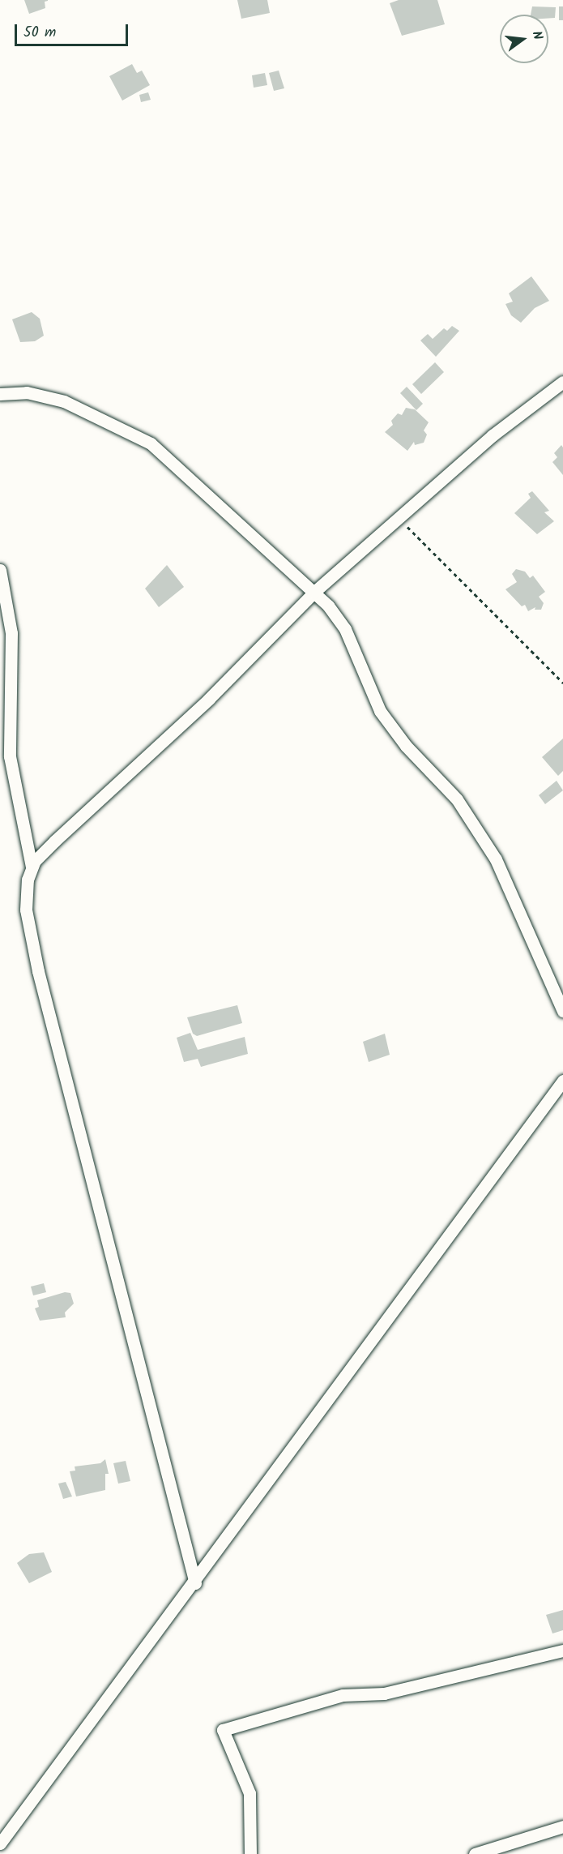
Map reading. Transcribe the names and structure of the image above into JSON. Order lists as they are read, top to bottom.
{
  "scale_bar": "50 m",
  "north": "right"
}
